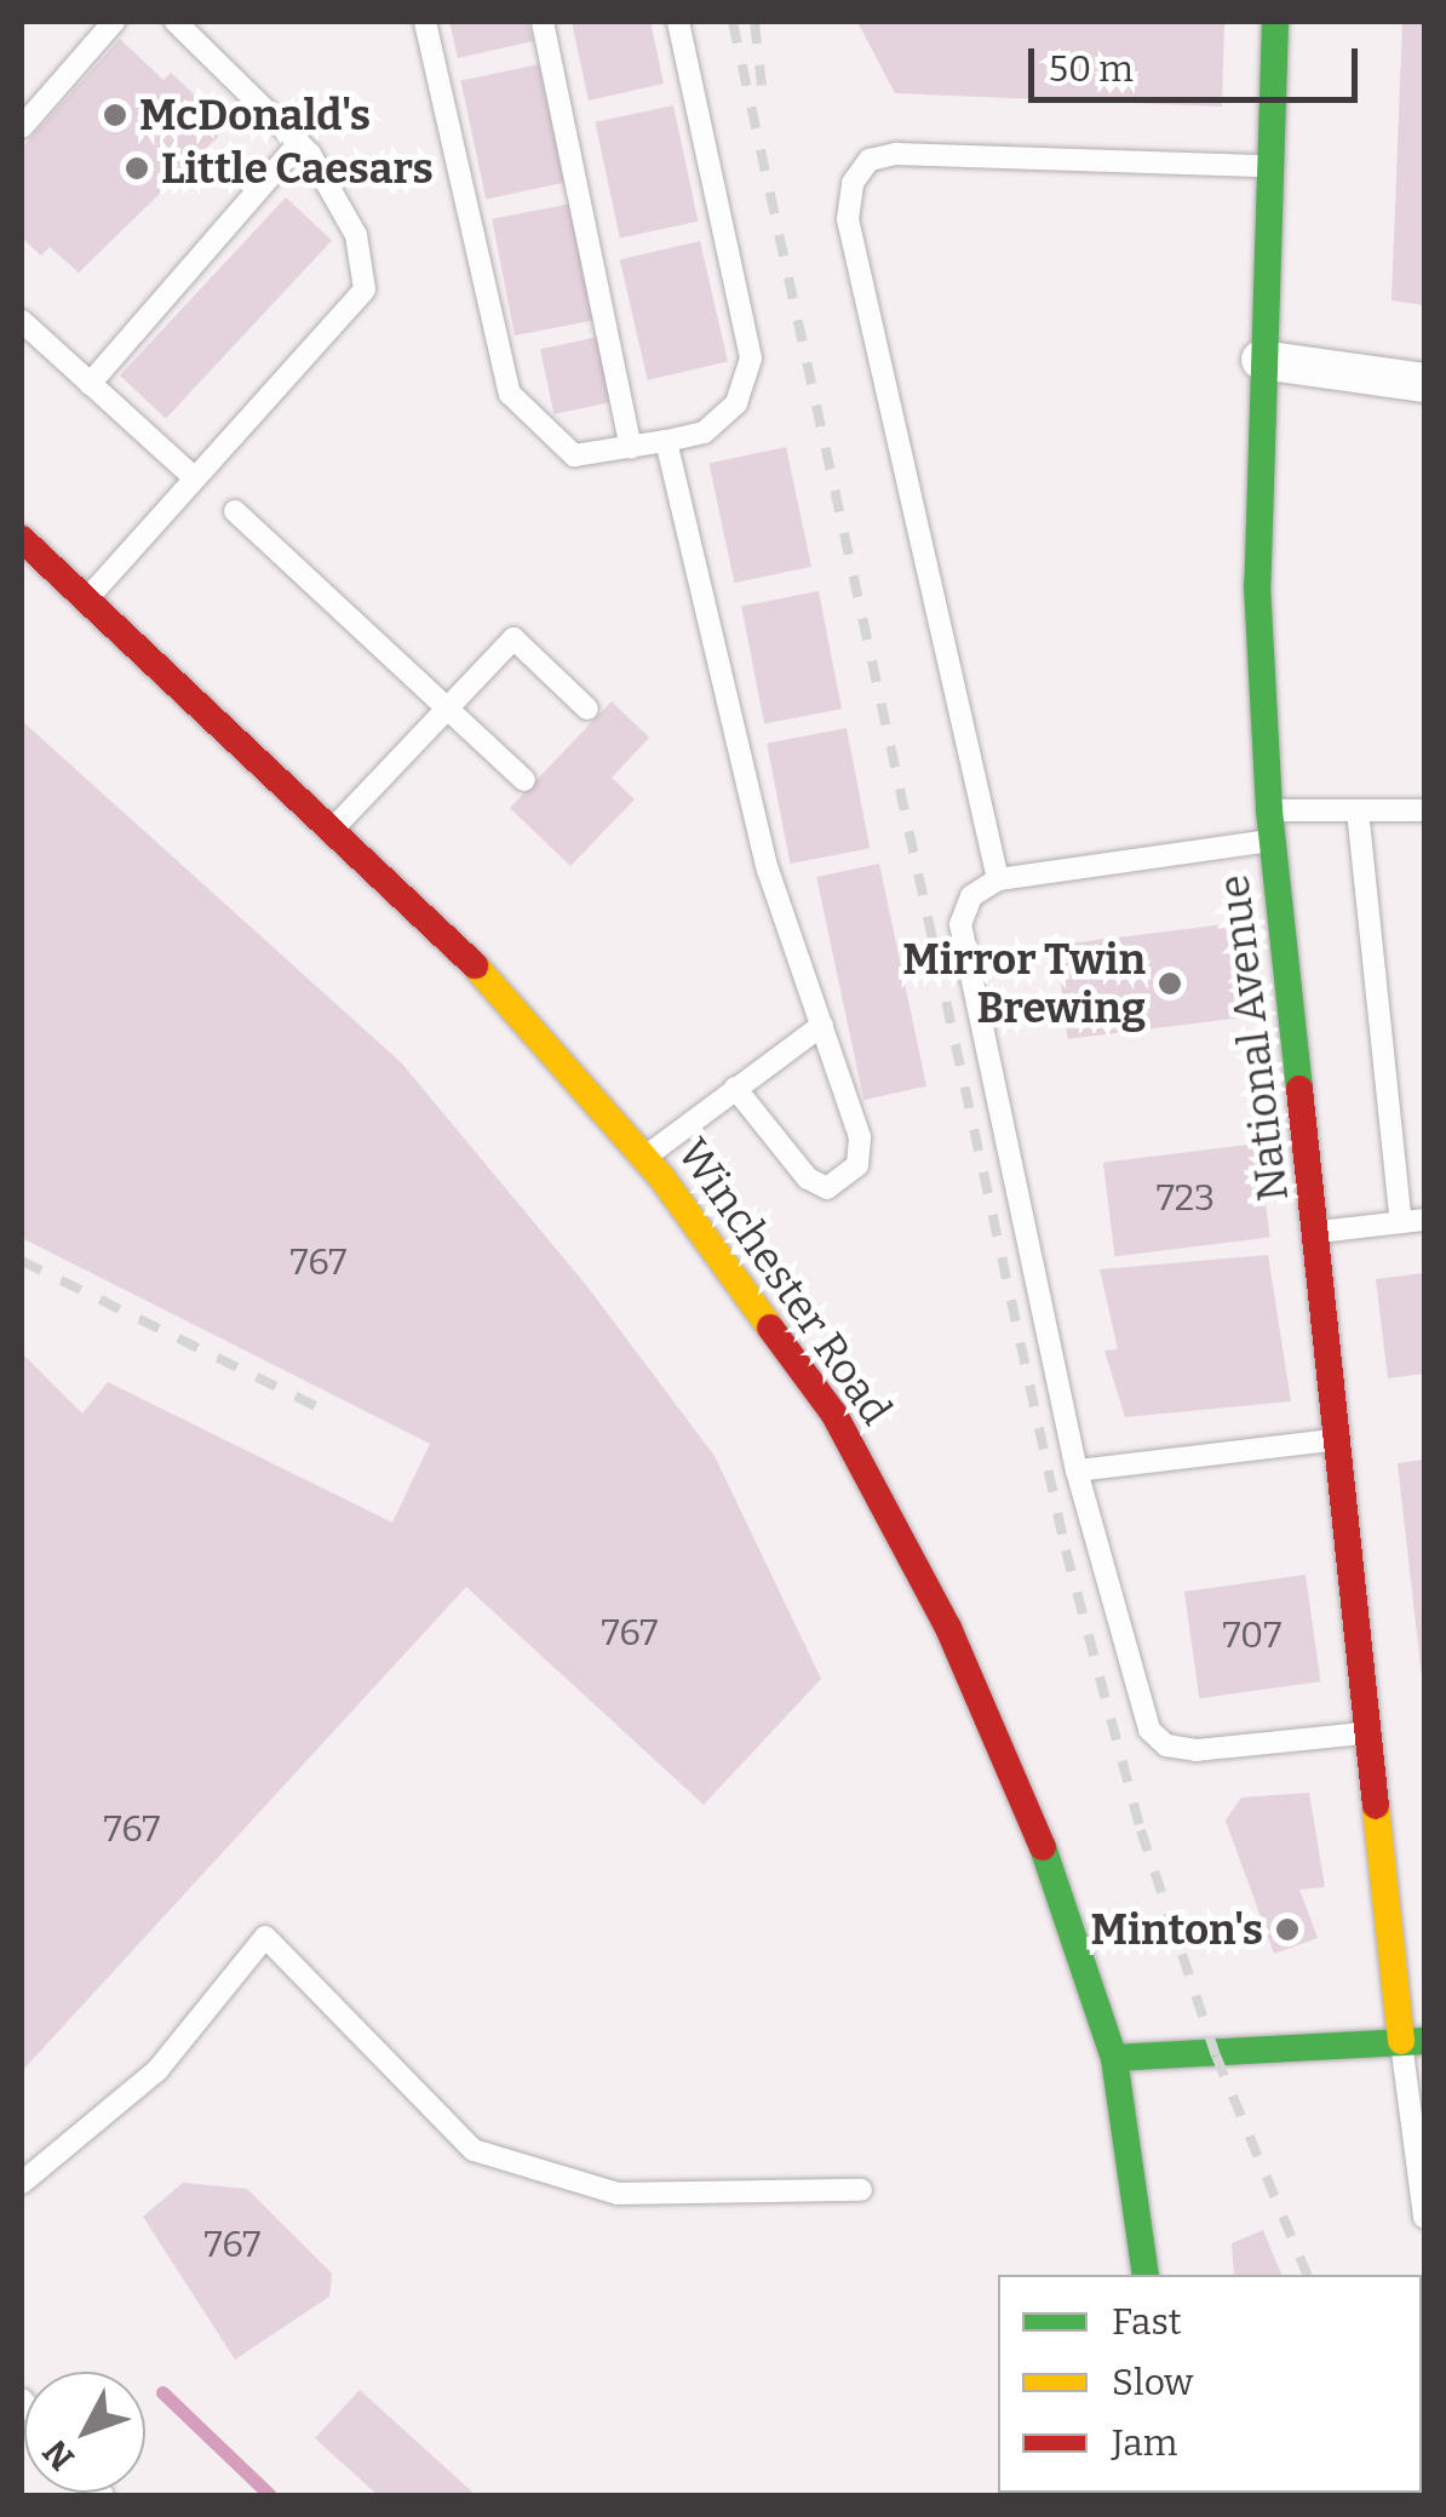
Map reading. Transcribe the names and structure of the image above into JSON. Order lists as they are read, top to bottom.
{
  "streets": {
    "street": ["National Avenue", "Winchester Road"]
  },
  "places": [
    "McDonald's",
    "Little Caesars",
    "Mirror Twin Brewing",
    "Minton's"
  ],
  "house_numbers": [
    "723",
    "767",
    "767",
    "707",
    "767",
    "767"
  ],
  "legend": ["Fast", "Slow", "Jam"],
  "scale_bar": "50 m",
  "north": "bottom left"
}
